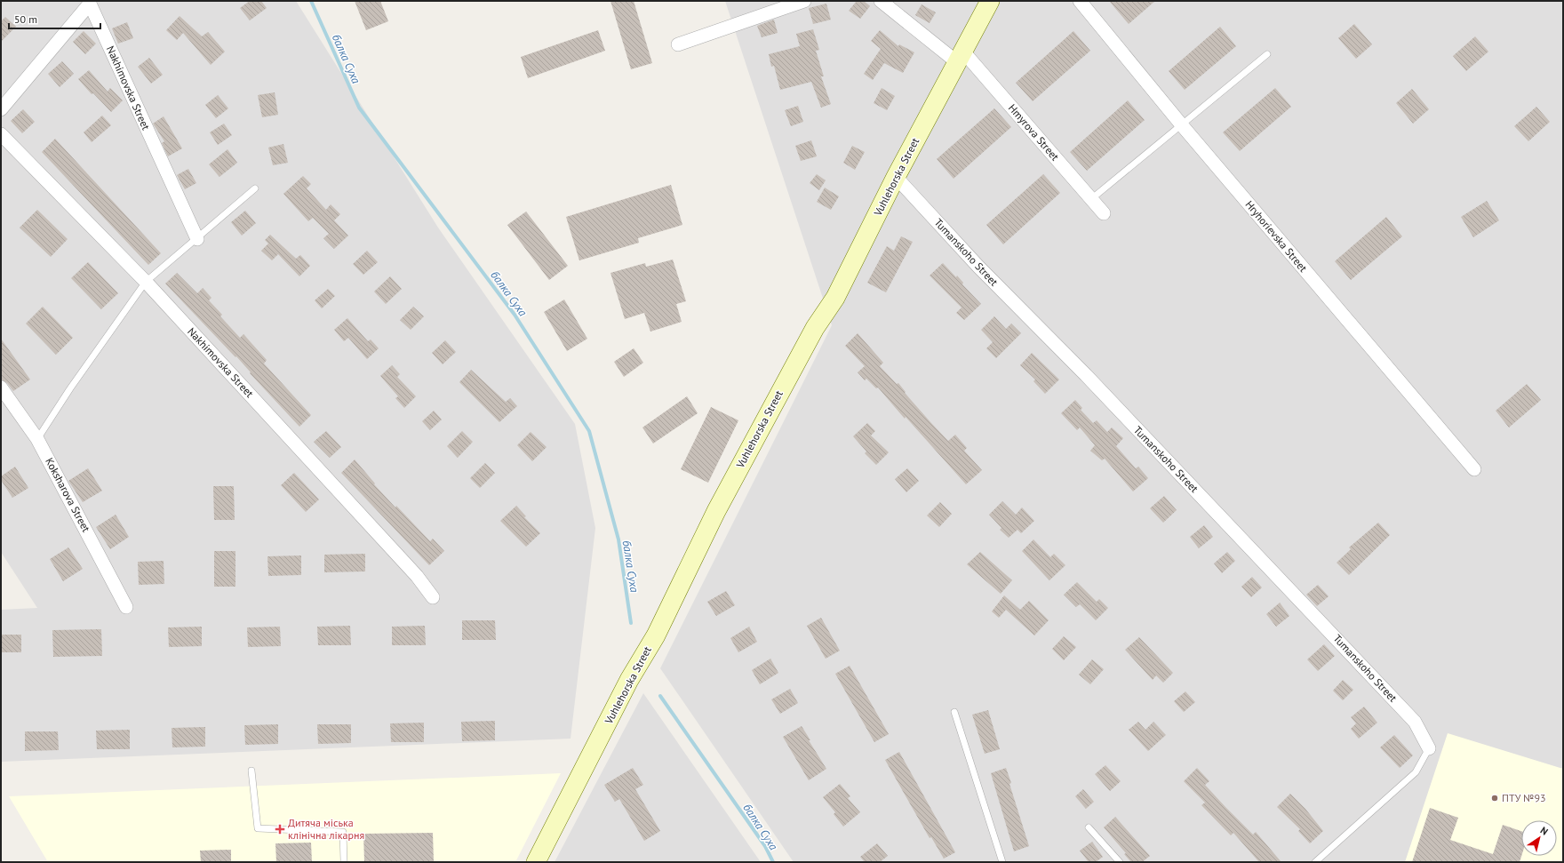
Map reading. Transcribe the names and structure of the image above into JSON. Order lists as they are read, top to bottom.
{
  "streets": {
    "main road": ["Vuhlehorska Street"],
    "street": [
      "Nakhimovska Street",
      "Hmyrova Street",
      "Hryhorievska Street",
      "Tumanskoho Street",
      "Koksharova Street"
    ]
  },
  "crossings": [
    ["Hmyrova Street", "Vuhlehorska Street"],
    ["Vuhlehorska Street", "Tumanskoho Street"]
  ],
  "water": ["балка Суха"],
  "places": {
    "other": ["ПТУ №93"],
    "health": ["Дитяча міська клінічна лікарня"]
  },
  "scale_bar": "50 m",
  "north": "top right"
}
